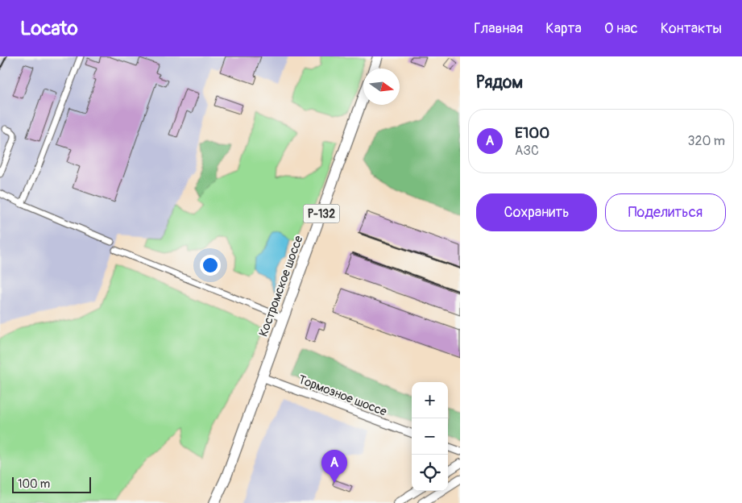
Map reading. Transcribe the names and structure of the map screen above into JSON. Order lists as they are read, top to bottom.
{
  "streets": {
    "highway": ["Р-132", "Костромское шоссе"],
    "street": ["Тормозное шоссе"]
  },
  "crossings": [
    ["Р-132", "Костромское шоссе"],
    ["Костромское шоссе", "Тормозное шоссе"]
  ],
  "scale_bar": "100 m",
  "north": "right",
  "page": {
    "header": "Locato",
    "nav": [
      "Главная",
      "Карта",
      "О нас",
      "Контакты"
    ],
    "heading": "Рядом",
    "list": [
      {
        "mark": "A",
        "name": "E100",
        "note": "АЗС",
        "value": "320 m"
      }
    ],
    "buttons": ["Сохранить", "Поделиться"],
    "map_buttons": ["+", "−"],
    "pins": "A",
    "scale": "100 m"
  }
}
